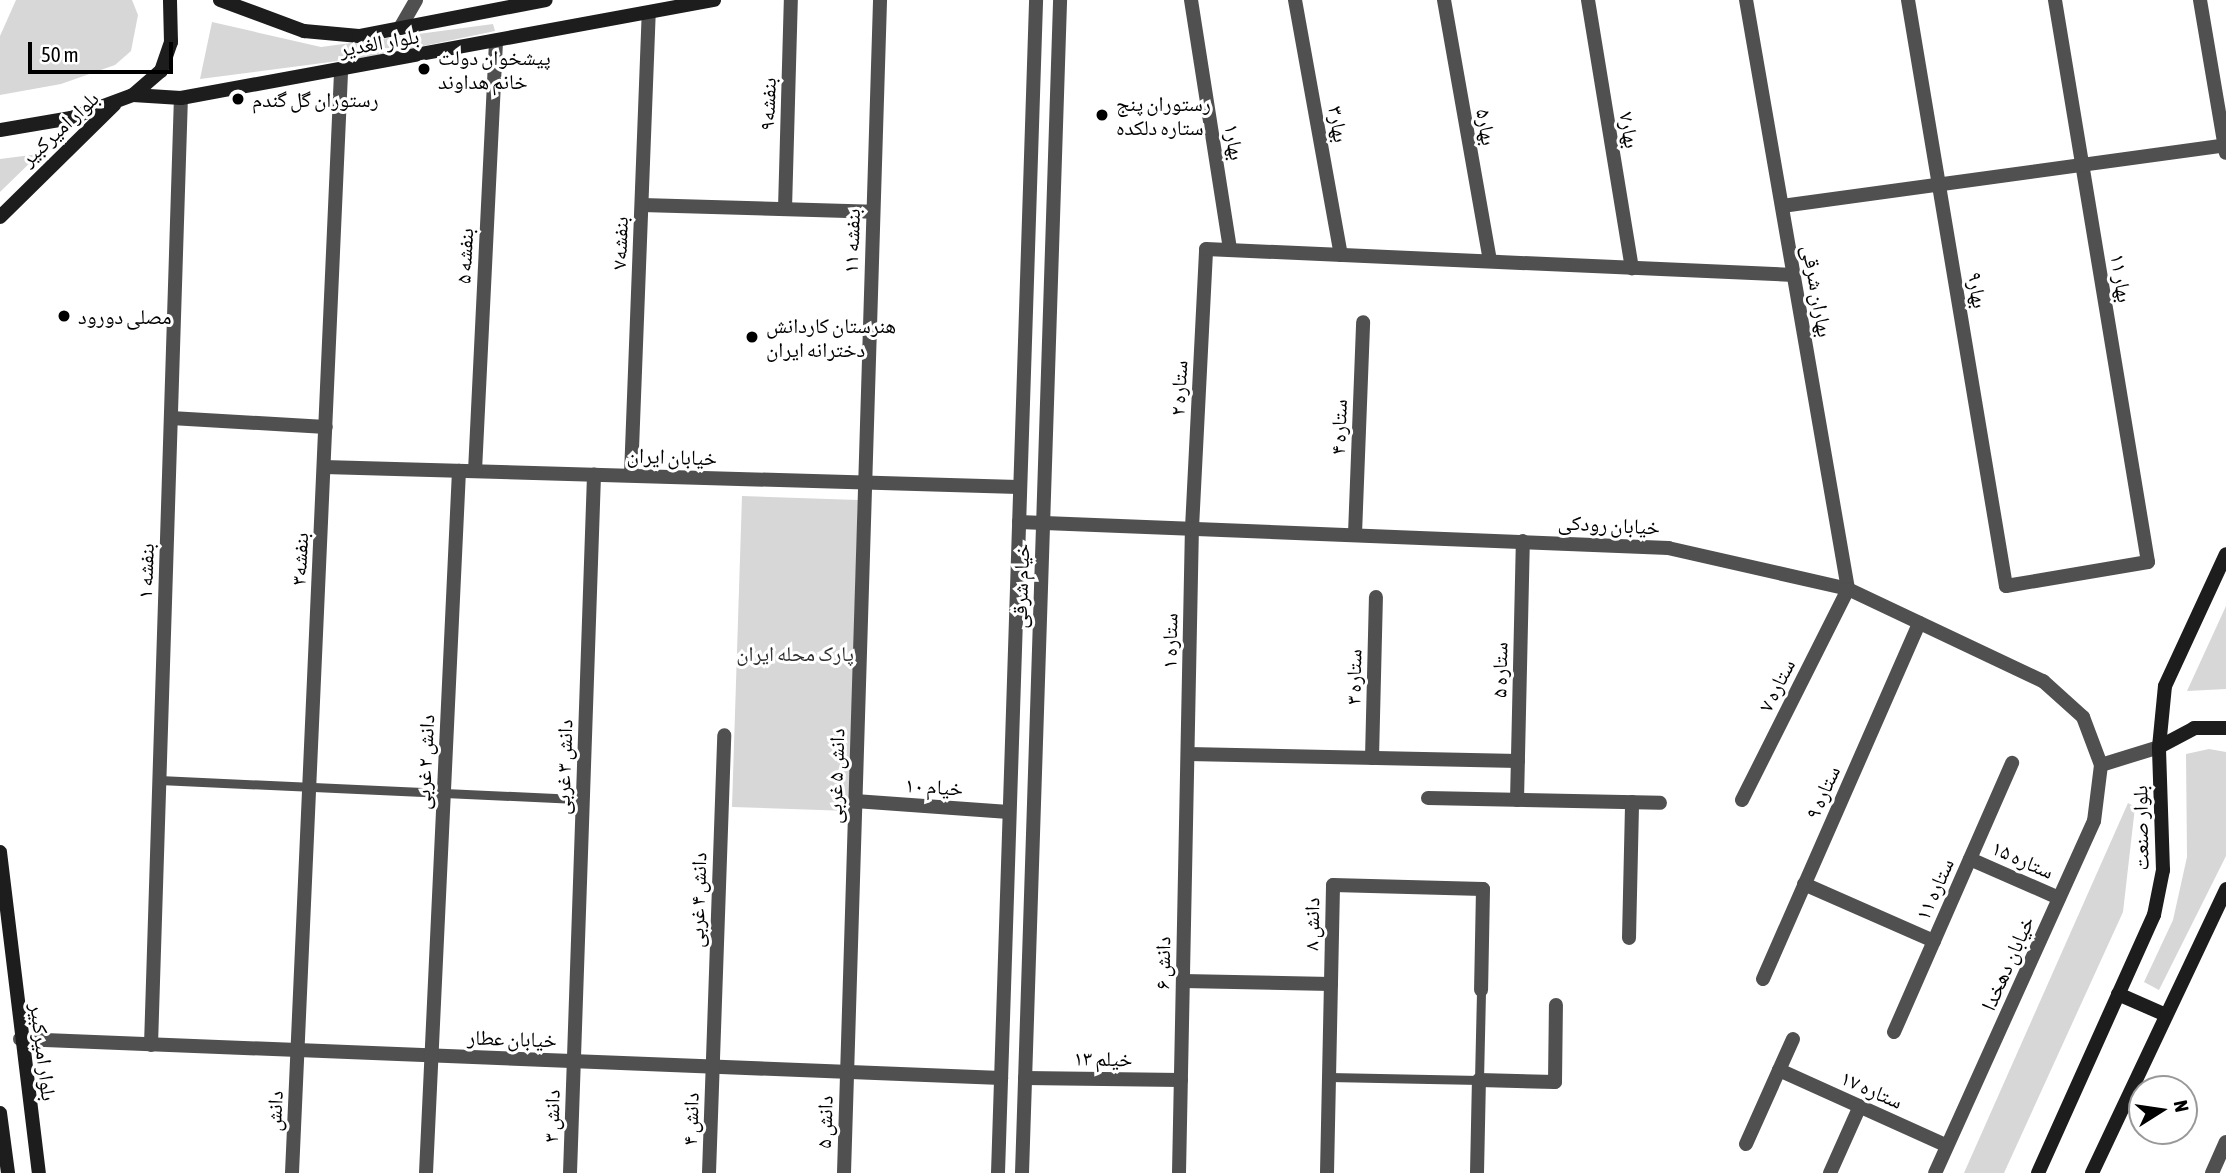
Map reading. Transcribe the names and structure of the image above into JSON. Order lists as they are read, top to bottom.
{
  "streets": {
    "main road": ["بلوار الغدیر", "بلوار امیرکبیر", "بلوار صنعت"],
    "street": [
      "بنفشه۹",
      "بهار۳",
      "بهار۵",
      "بهار۷",
      "بهار۱",
      "بنفشه ۱۱",
      "بنفشه۷",
      "بنفشه ۵",
      "بهار ۱۱",
      "بهار۹",
      "بهاران شرقی",
      "ستاره ۲",
      "ستاره ۴",
      "خیابان ایران",
      "خیابان رودکی",
      "بنفشه۳",
      "بنفشه ۱",
      "خیام شرقی",
      "ستاره ۱",
      "ستاره ۵",
      "ستاره ۳",
      "ستاره ۷",
      "دانش ۲ غربی",
      "دانش ۳ غربی",
      "دانش ۵ غربی",
      "خیام ۱۰",
      "ستاره ۹",
      "ستاره ۱۵",
      "ستاره ۱۱",
      "دانش ۴ غربی",
      "دانش ۸",
      "دانش ۶",
      "خیابان دهخدا",
      "خیابان عطار",
      "خیلم ۱۳",
      "ستاره ۱۷",
      "دانش",
      "دانش ۳",
      "دانش ۴",
      "دانش ۵"
    ]
  },
  "crossings": [
    ["بلوار الغدیر", "بنفشه۷"],
    ["بلوار الغدیر", "بنفشه ۵"],
    ["بلوار الغدیر", "بنفشه۳"],
    ["بلوار الغدیر", "بنفشه ۱"],
    ["بلوار امیرکبیر", "خیابان عطار"],
    ["بهار۱", "ستاره ۲"],
    ["بنفشه ۱۱", "خیابان ایران"],
    ["بنفشه ۱۱", "دانش ۵ غربی"],
    ["بنفشه۷", "خیابان ایران"],
    ["بنفشه ۵", "خیابان ایران"],
    ["بهار ۱۱", "بهار۹"],
    ["بهاران شرقی", "خیابان رودکی"],
    ["بهاران شرقی", "ستاره ۷"],
    ["ستاره ۲", "خیابان رودکی"],
    ["ستاره ۲", "ستاره ۱"],
    ["ستاره ۴", "خیابان رودکی"],
    ["خیابان ایران", "بنفشه۳"],
    ["خیابان ایران", "خیام شرقی"],
    ["خیابان ایران", "دانش ۲ غربی"],
    ["خیابان ایران", "دانش ۳ غربی"],
    ["خیابان ایران", "دانش ۵ غربی"],
    ["خیابان رودکی", "خیام شرقی"],
    ["خیابان رودکی", "ستاره ۱"],
    ["خیابان رودکی", "ستاره ۵"],
    ["خیابان رودکی", "ستاره ۷"],
    ["خیابان رودکی", "ستاره ۹"],
    ["خیابان رودکی", "خیابان دهخدا"],
    ["بنفشه۳", "خیابان عطار"],
    ["بنفشه۳", "دانش"],
    ["بنفشه ۱", "خیابان عطار"],
    ["خیام شرقی", "خیام ۱۰"],
    ["خیام شرقی", "خیابان عطار"],
    ["خیام شرقی", "خیلم ۱۳"],
    ["ستاره ۱", "دانش ۶"],
    ["دانش ۲ غربی", "خیابان عطار"],
    ["دانش ۳ غربی", "خیابان عطار"],
    ["دانش ۳ غربی", "دانش ۳"],
    ["دانش ۵ غربی", "خیام ۱۰"],
    ["دانش ۵ غربی", "خیابان عطار"],
    ["دانش ۵ غربی", "دانش ۵"],
    ["ستاره ۱۵", "ستاره ۱۱"],
    ["ستاره ۱۵", "خیابان دهخدا"],
    ["دانش ۴ غربی", "خیابان عطار"],
    ["دانش ۴ غربی", "دانش ۴"],
    ["دانش ۶", "خیلم ۱۳"],
    ["خیابان دهخدا", "ستاره ۱۷"],
    ["خیابان عطار", "خیلم ۱۳"],
    ["خیابان عطار", "دانش"],
    ["خیابان عطار", "دانش ۳"],
    ["خیابان عطار", "دانش ۴"],
    ["خیابان عطار", "دانش ۵"]
  ],
  "parks": ["پارک محله ایران"],
  "places": [
    "پیشخوان دولت خانم هداوند",
    "رستوران گل گندم",
    "رستوران پنج ستاره دلکده",
    "مصلی دورود",
    "هنرستان کاردانش دخترانه ایران"
  ],
  "scale_bar": "50 m",
  "north": "right"
}
